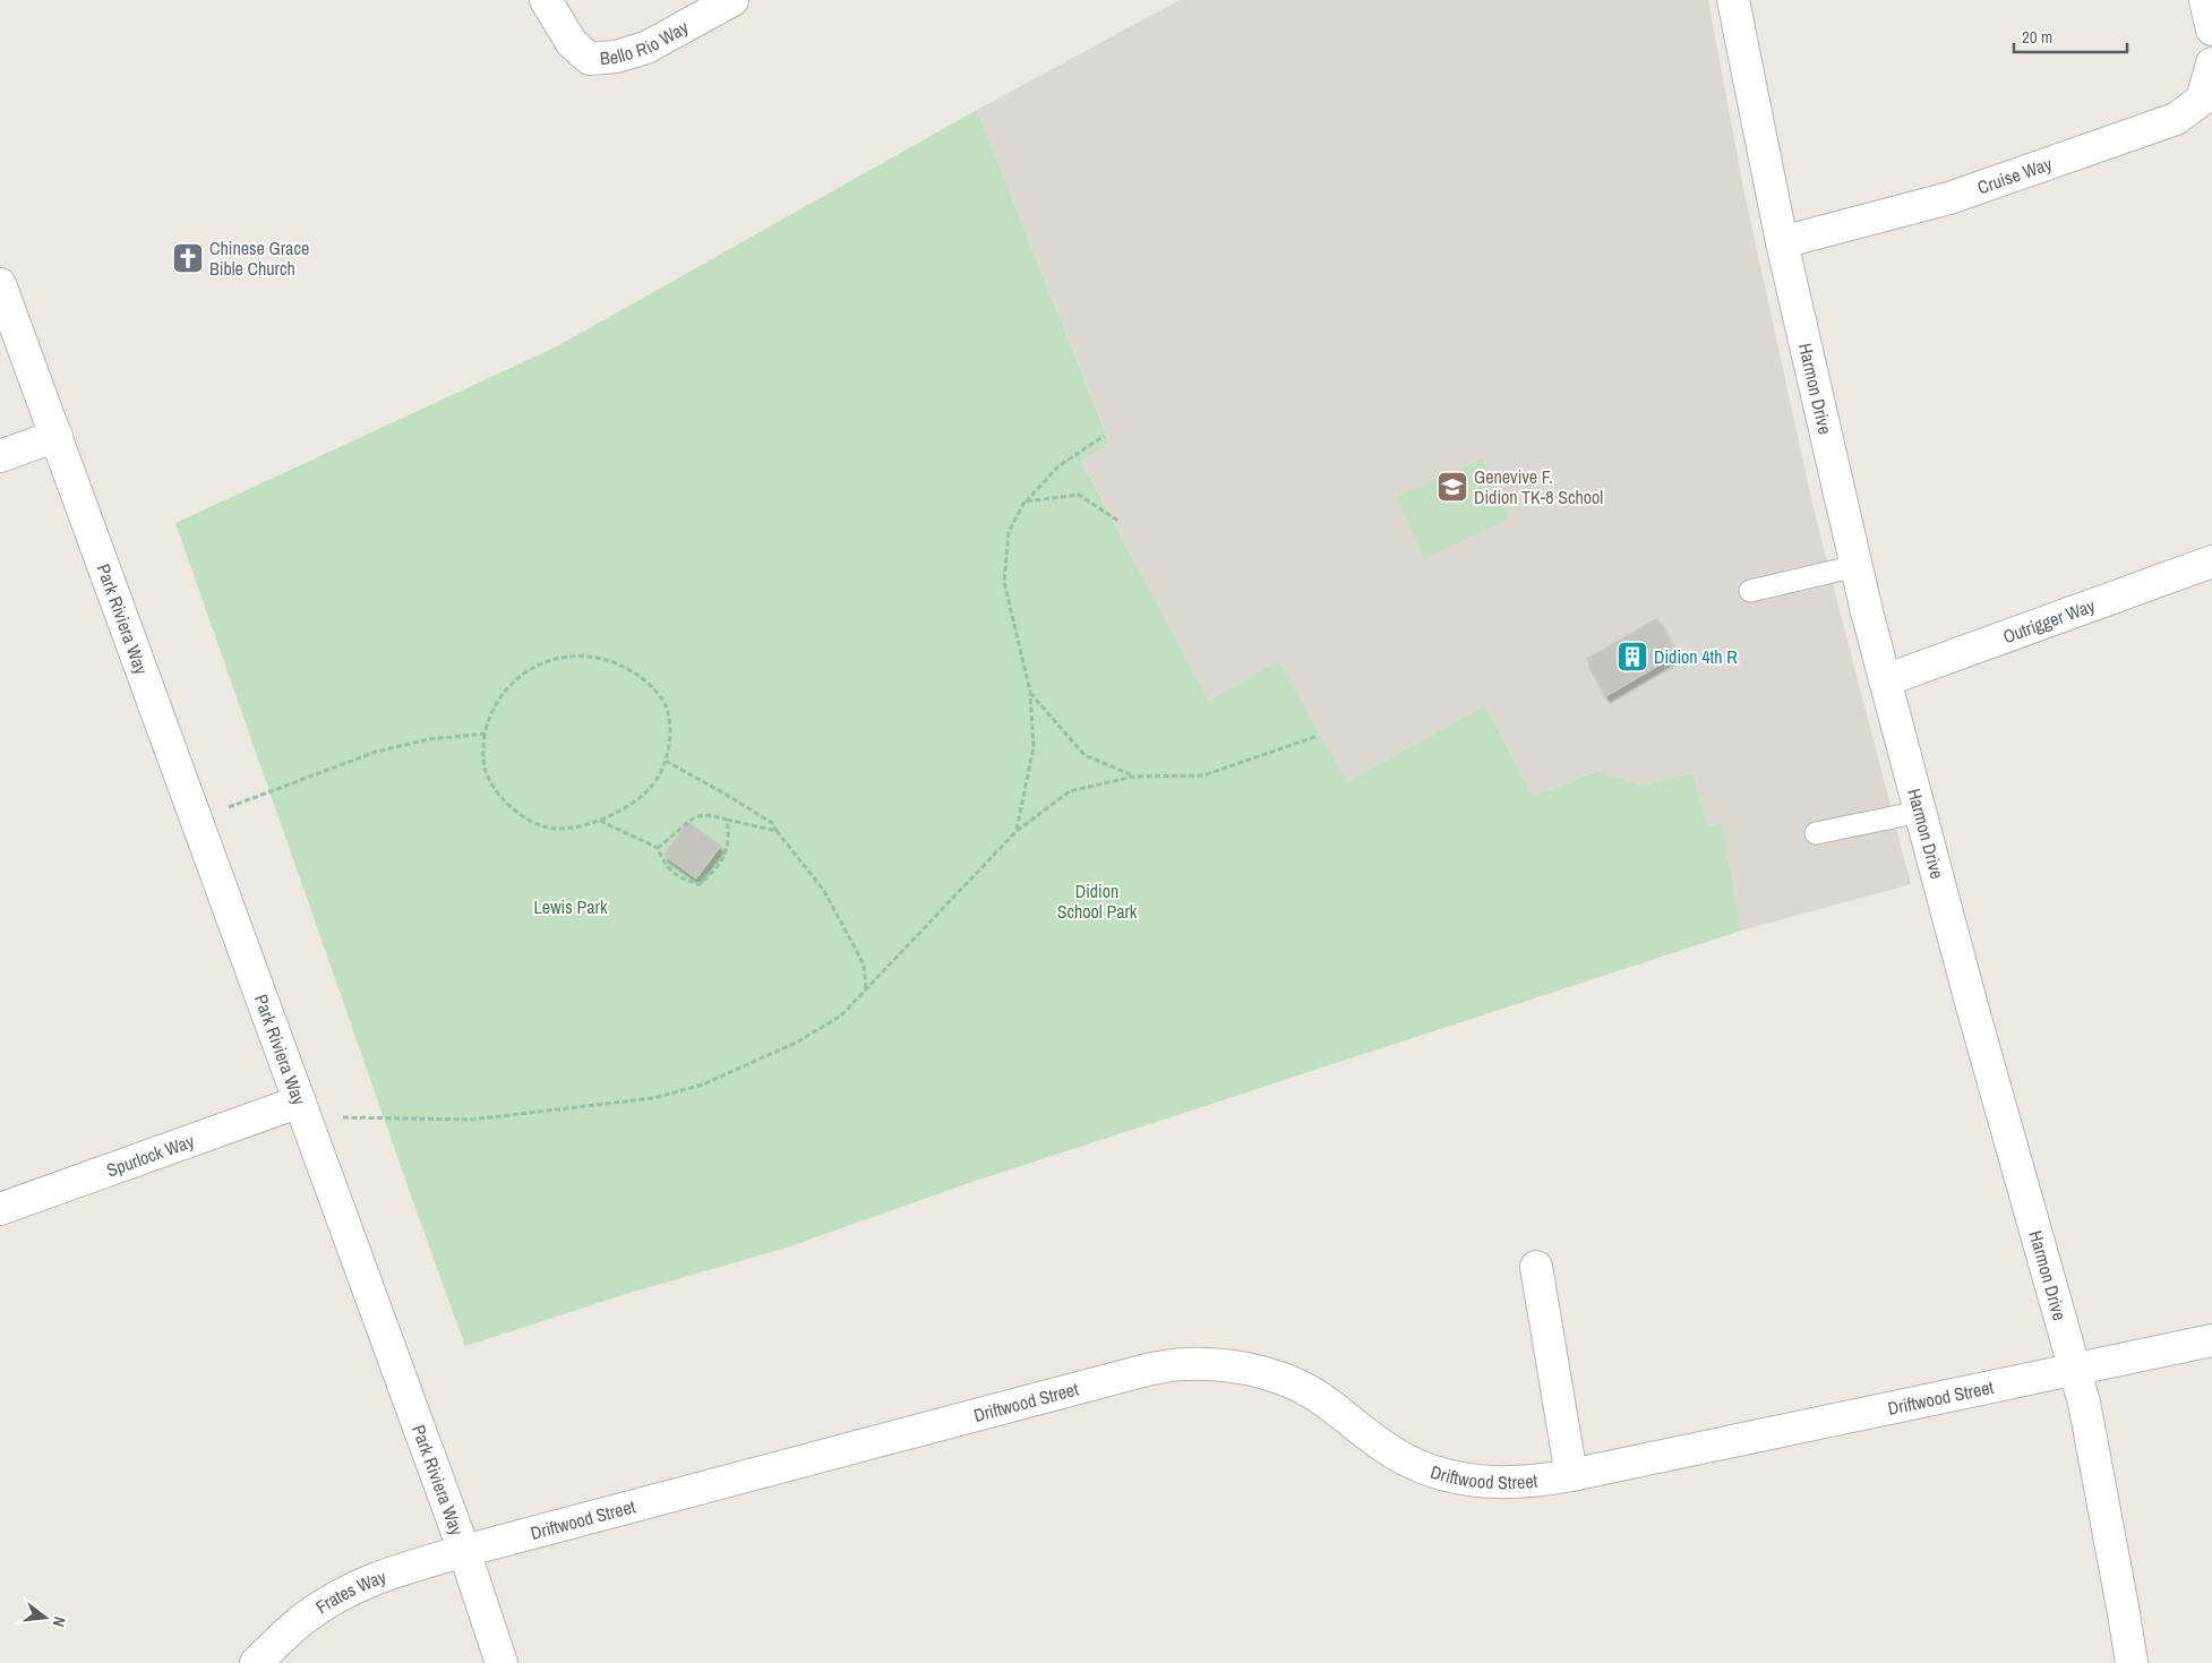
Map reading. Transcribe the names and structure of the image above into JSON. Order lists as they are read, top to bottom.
{
  "streets": {
    "street": [
      "Bello Rio Way",
      "Cruise Way",
      "Harmon Drive",
      "Park Riviera Way",
      "Outrigger Way",
      "Spurlock Way",
      "Driftwood Street",
      "Frates Way"
    ]
  },
  "crossings": [
    ["Cruise Way", "Harmon Drive"],
    ["Harmon Drive", "Outrigger Way"],
    ["Harmon Drive", "Driftwood Street"],
    ["Park Riviera Way", "Spurlock Way"],
    ["Park Riviera Way", "Driftwood Street"],
    ["Park Riviera Way", "Frates Way"],
    ["Driftwood Street", "Frates Way"]
  ],
  "parks": ["Didion School Park", "Lewis Park"],
  "places": {
    "church": ["Chinese Grace Bible Church"],
    "school or university": ["Genevive F. Didion TK-8 School"],
    "building": ["Didion 4th R"]
  },
  "scale_bar": "20 m",
  "north": "right"
}
